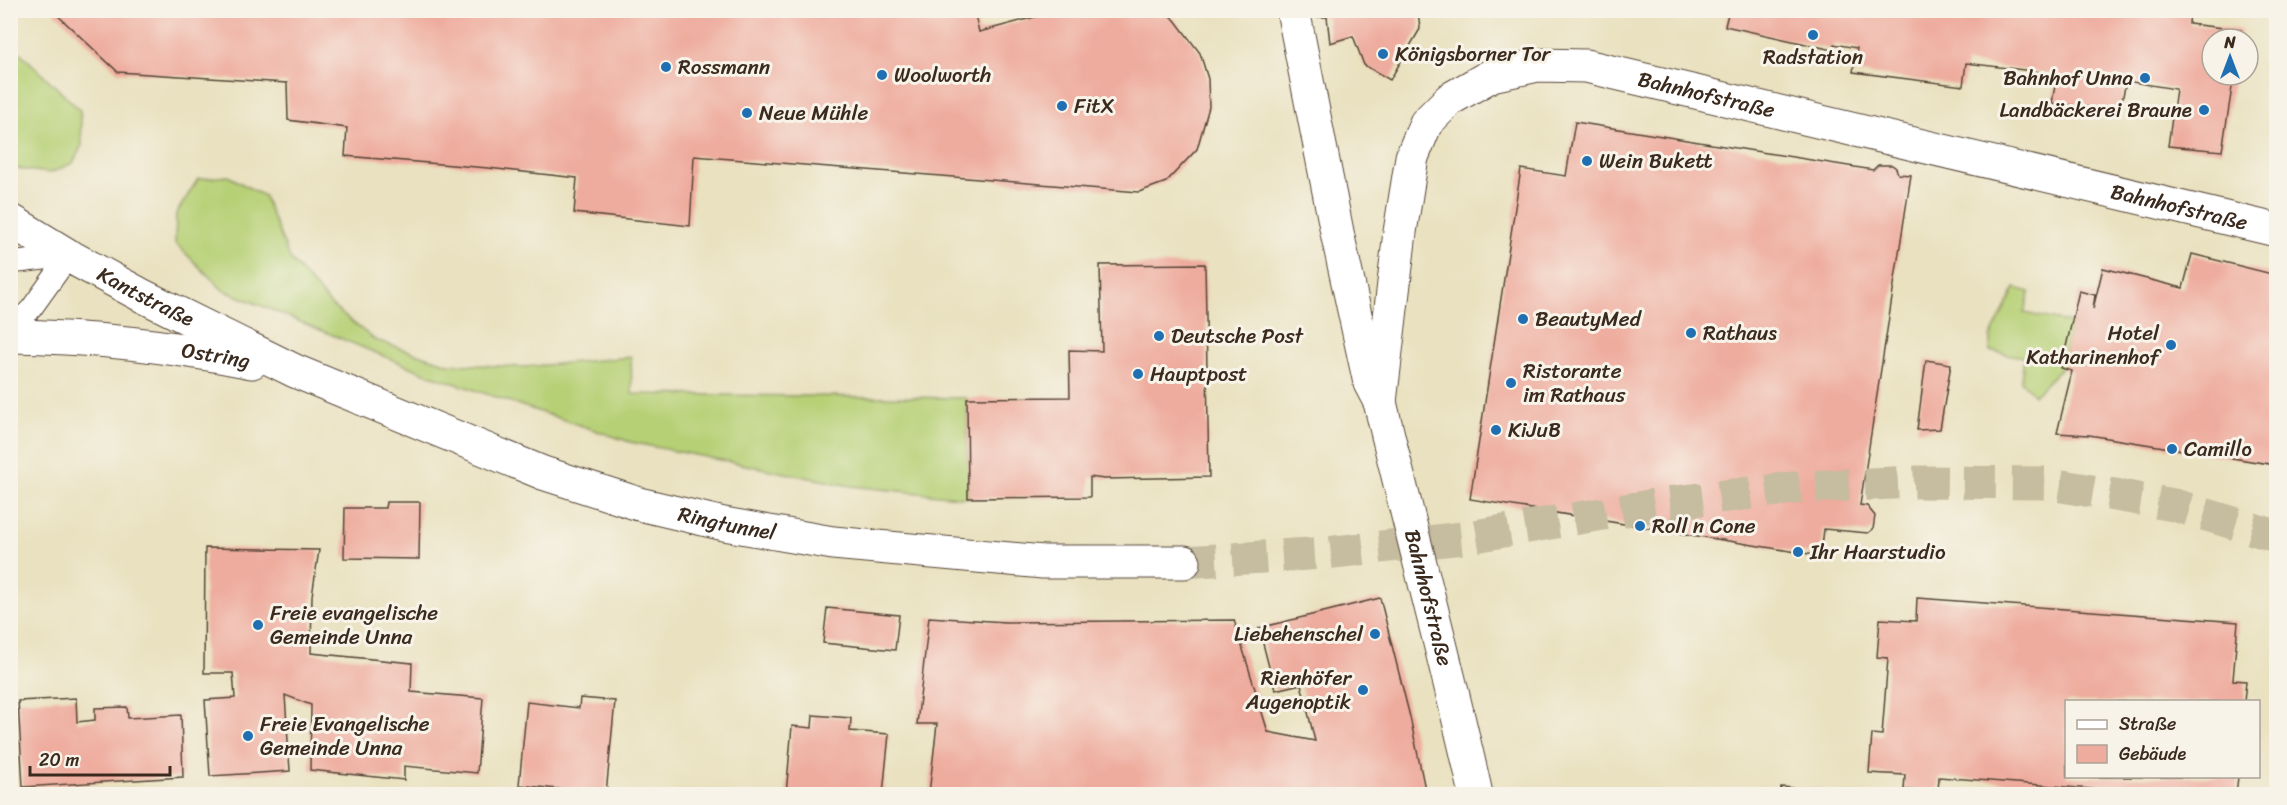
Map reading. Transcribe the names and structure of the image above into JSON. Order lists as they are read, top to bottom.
{
  "streets": {
    "street": [
      "Bahnhofstraße",
      "Kantstraße",
      "Ostring",
      "Ringtunnel"
    ]
  },
  "crossings": [
    ["Kantstraße", "Ostring"],
    ["Ostring", "Ringtunnel"]
  ],
  "places": [
    "Radstation",
    "Königsborner Tor",
    "Rossmann",
    "Woolworth",
    "Bahnhof Unna",
    "FitX",
    "Landbäckerei Braune",
    "Neue Mühle",
    "Wein Bukett",
    "BeautyMed",
    "Rathaus",
    "Deutsche Post",
    "Hotel Katharinenhof",
    "Hauptpost",
    "Ristorante im Rathaus",
    "KiJuB",
    "Camillo",
    "Roll n Cone",
    "Ihr Haarstudio",
    "Freie evangelische Gemeinde Unna",
    "Liebehenschel",
    "Rienhöfer Augenoptik",
    "Freie Evangelische Gemeinde Unna"
  ],
  "legend": ["Straße", "Gebäude"],
  "scale_bar": "20 m",
  "north": "top"
}
